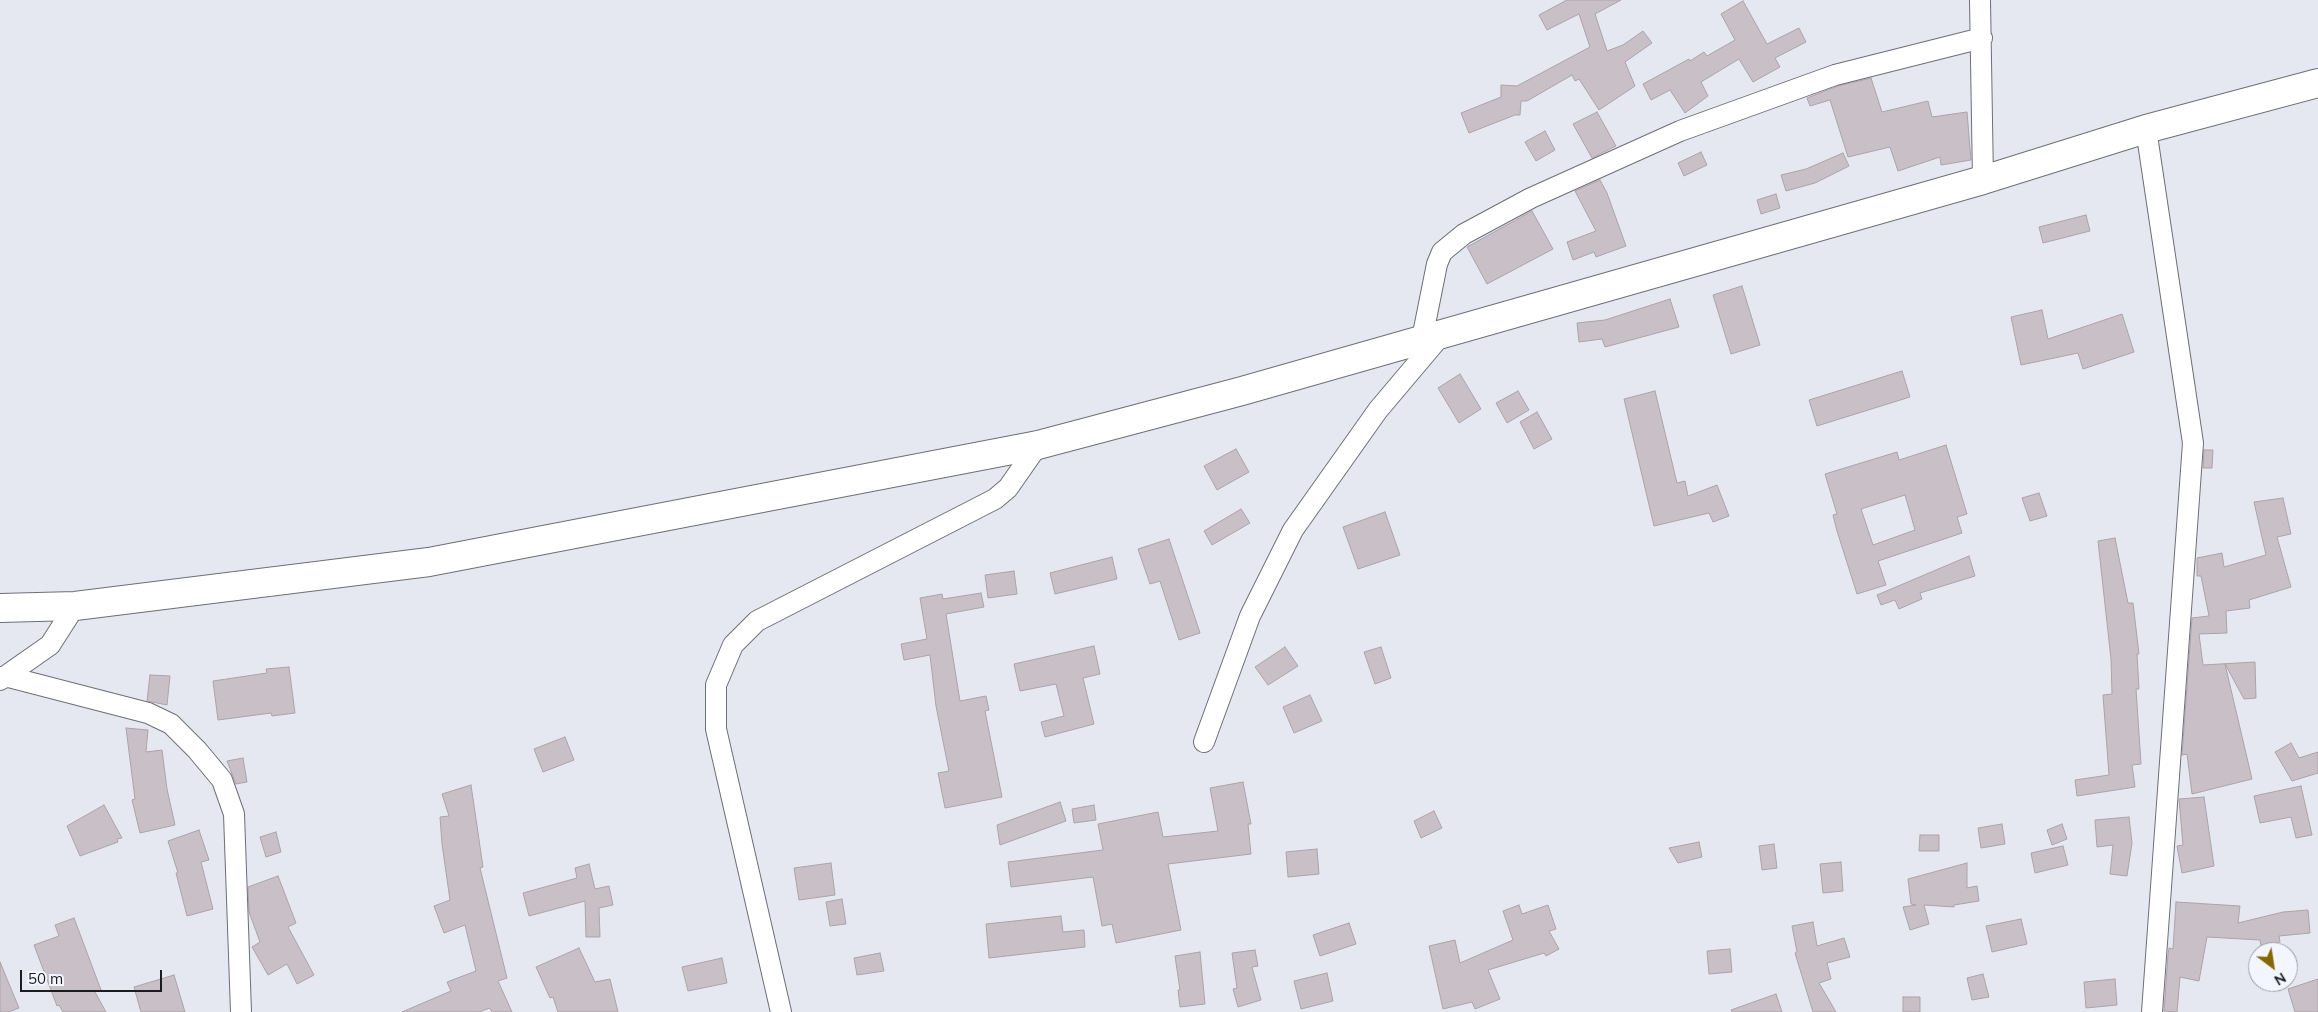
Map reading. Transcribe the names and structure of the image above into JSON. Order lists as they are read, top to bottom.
{
  "scale_bar": "50 m",
  "north": "bottom right"
}
